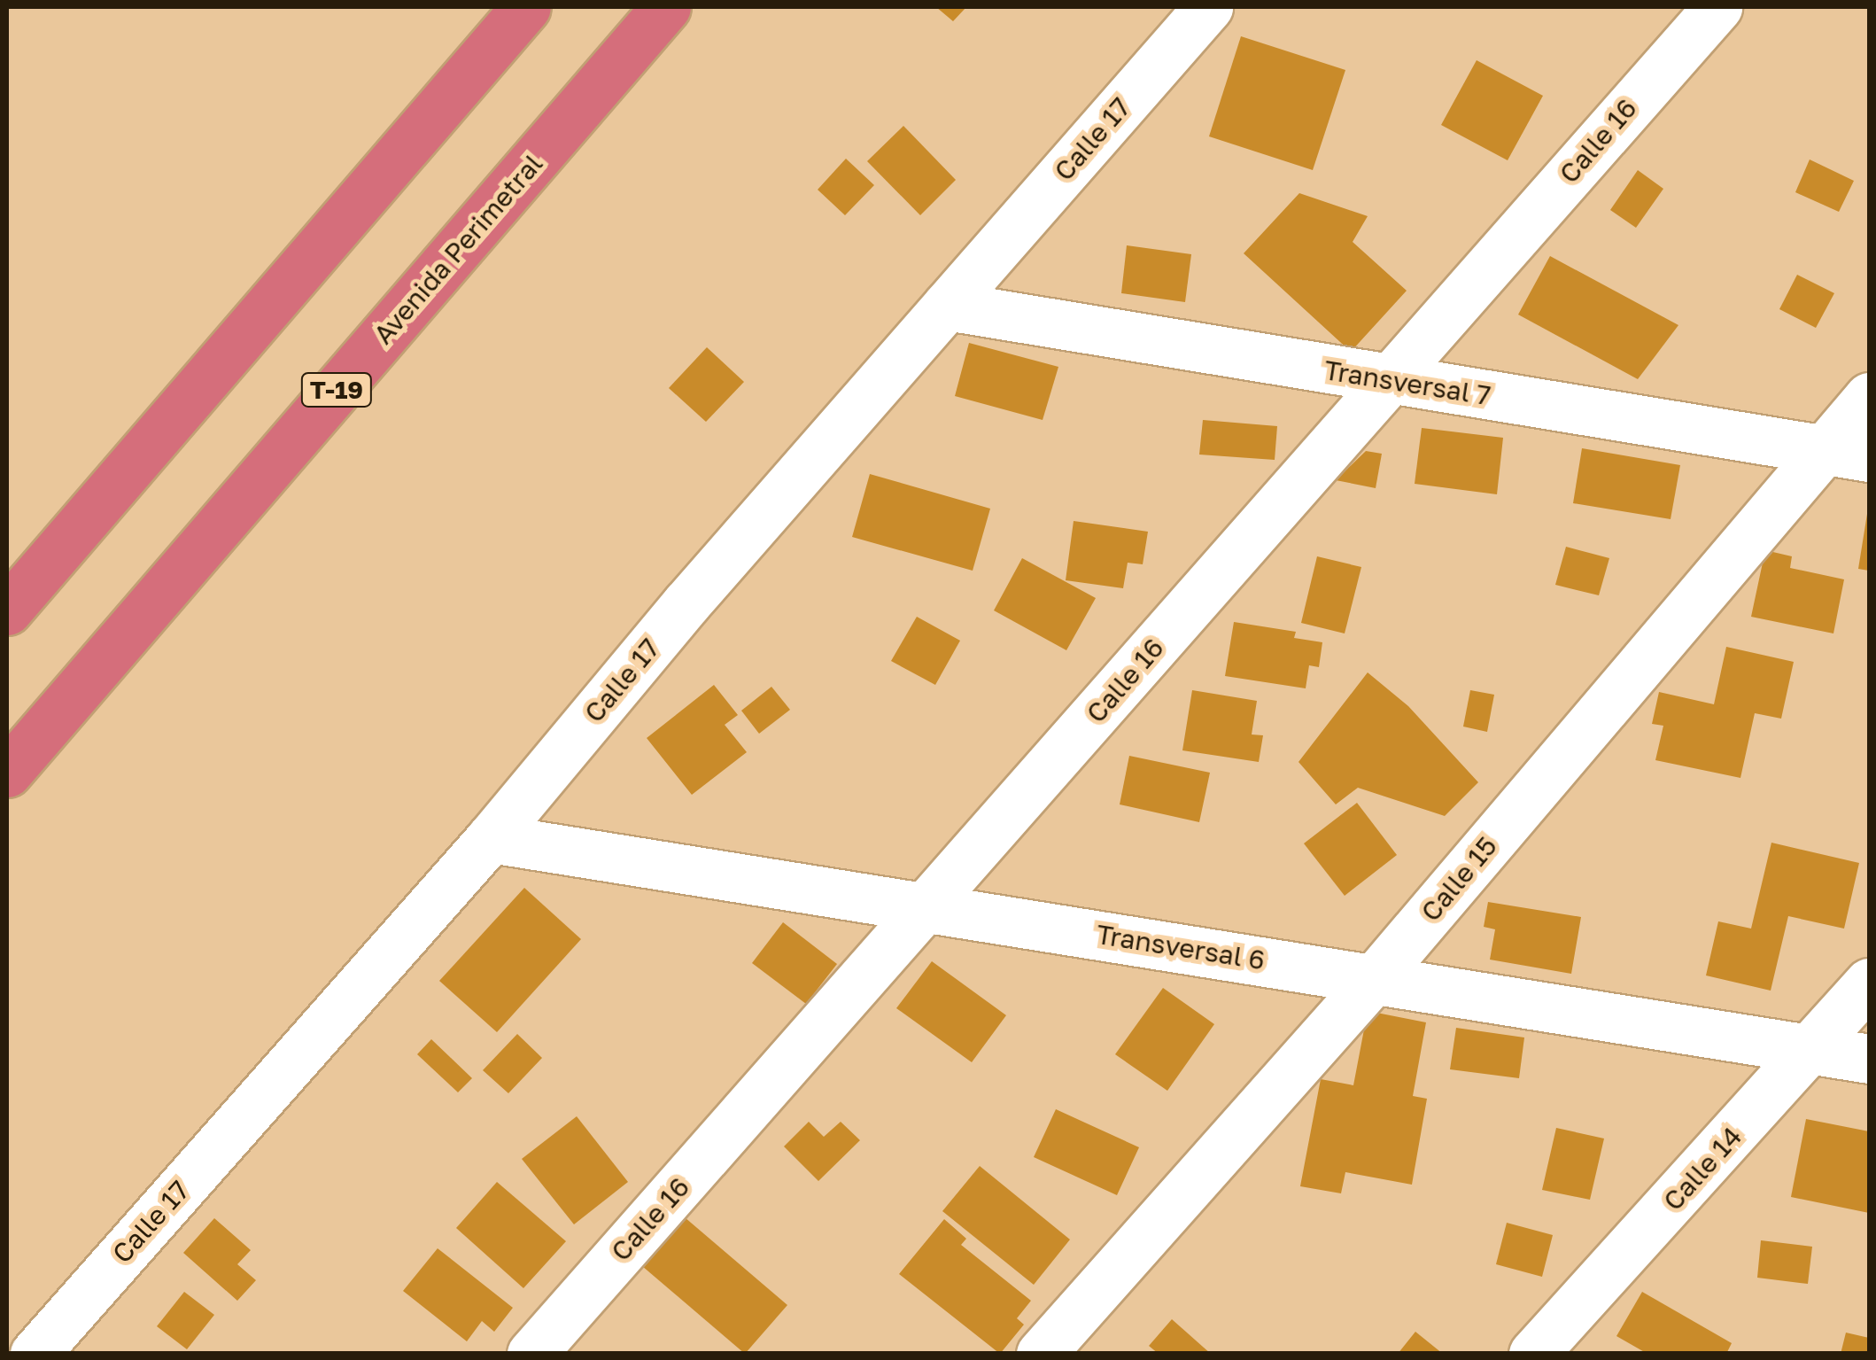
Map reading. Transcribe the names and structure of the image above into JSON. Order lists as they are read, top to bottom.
{
  "streets": {
    "highway": ["Avenida Perimetral", "T-19"],
    "street": [
      "Calle 17",
      "Calle 16",
      "Transversal 7",
      "Calle 15",
      "Transversal 6",
      "Calle 14"
    ]
  },
  "crossings": [
    ["Calle 17", "Transversal 7"],
    ["Calle 17", "Transversal 6"],
    ["Calle 16", "Transversal 7"],
    ["Calle 16", "Transversal 6"],
    ["Transversal 7", "Calle 15"],
    ["Calle 15", "Transversal 6"],
    ["Transversal 6", "Calle 14"]
  ]
}
